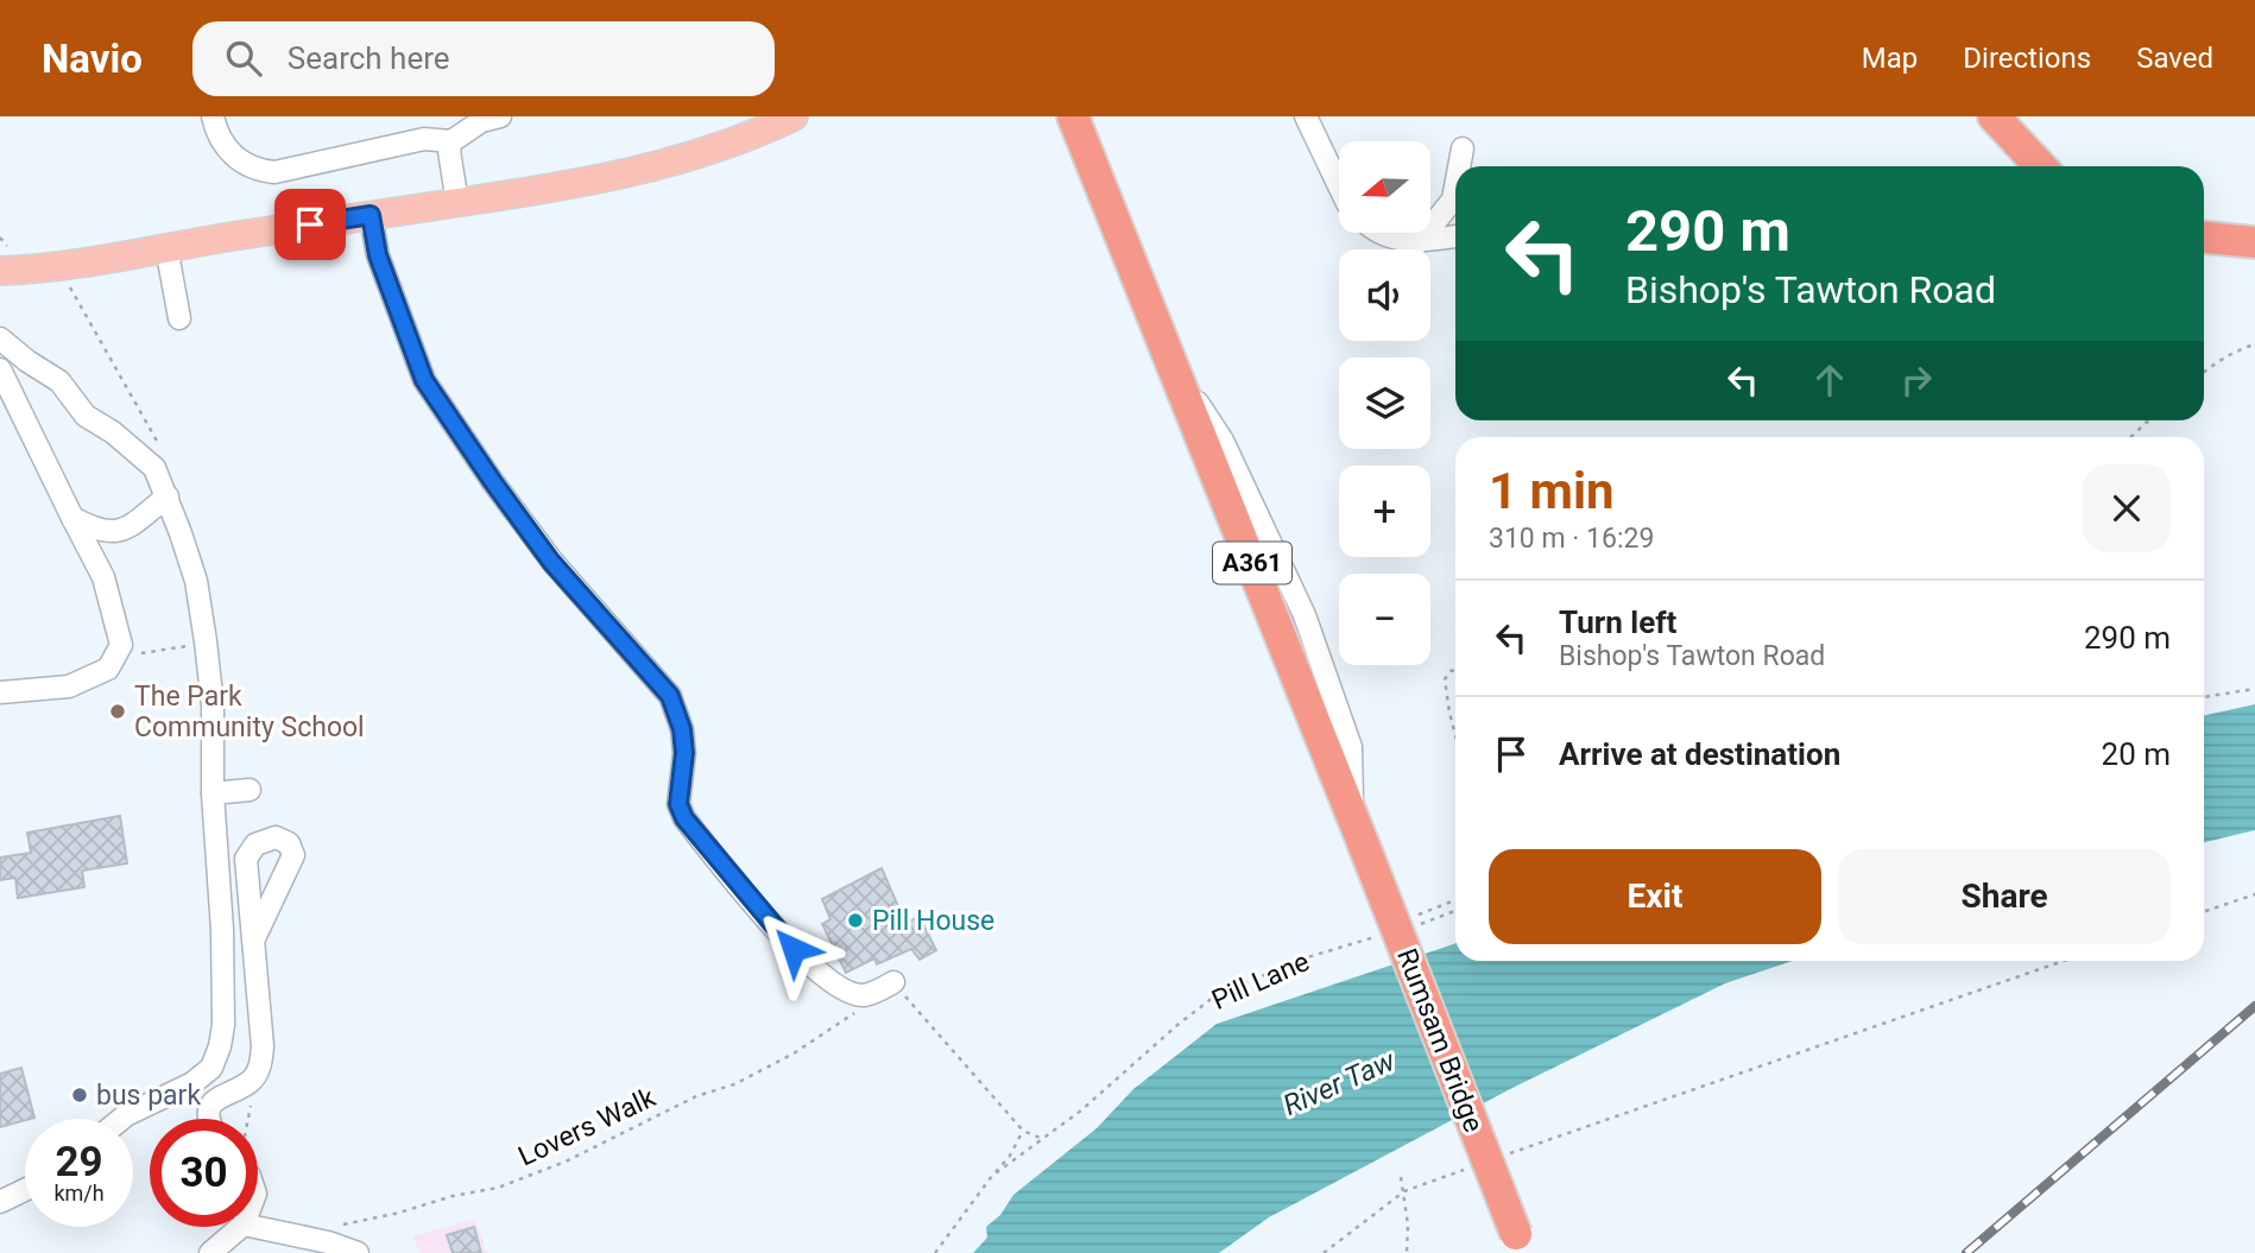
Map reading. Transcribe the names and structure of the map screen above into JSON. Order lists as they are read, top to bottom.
{
  "streets": {
    "highway": ["A361", "Rumsam Bridge"],
    "path": ["Pill Lane", "Lovers Walk"]
  },
  "water": ["River Taw"],
  "places": ["The Park Community School", "Pill House", "bus park"],
  "north": "left",
  "page": {
    "header": "Navio",
    "search": "Search here",
    "nav": ["Map", "Directions", "Saved"],
    "map_buttons": ["+", "−"],
    "turn": ["290 m", "Bishop's Tawton Road"],
    "heading": ["1 min", "310 m · 16:29"],
    "list": [
      {
        "name": "Turn left",
        "note": "Bishop's Tawton Road",
        "value": "290 m"
      },
      {
        "name": "Arrive at destination",
        "value": "20 m"
      }
    ],
    "buttons": ["Exit", "Share"],
    "speed": "29 km/h",
    "limit": "30"
  }
}
